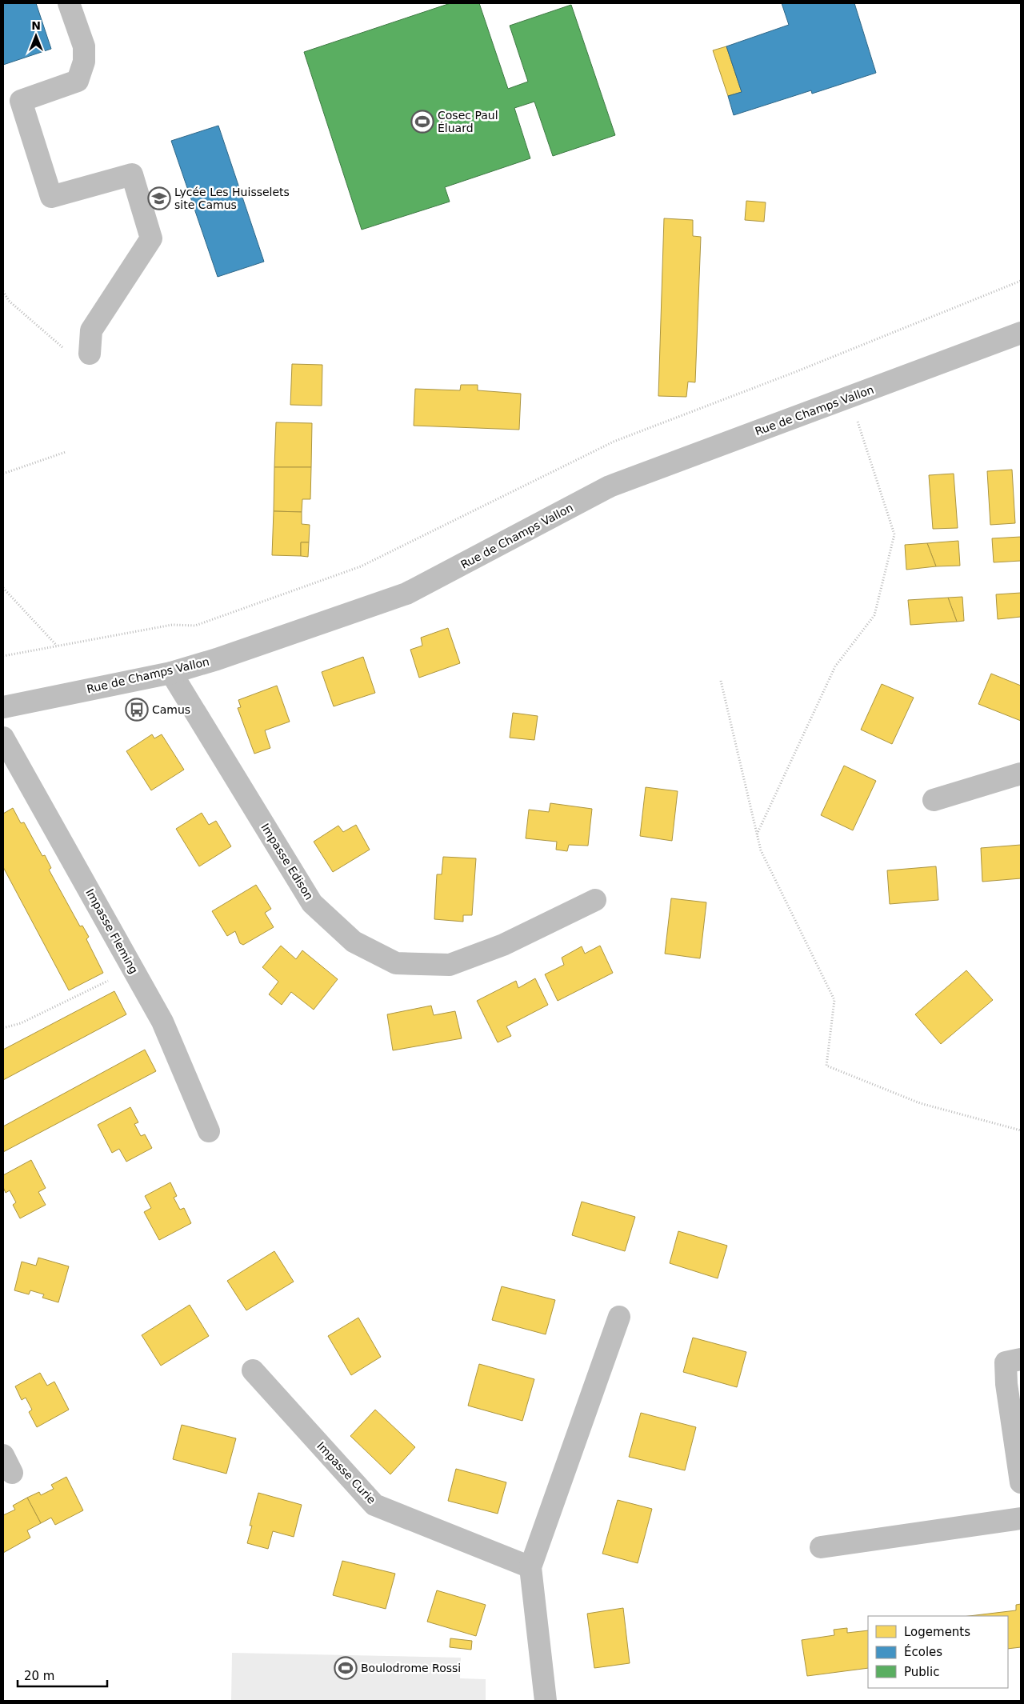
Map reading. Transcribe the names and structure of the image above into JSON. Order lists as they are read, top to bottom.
{
  "streets": {
    "street": [
      "Rue de Champs Vallon",
      "Impasse Edison",
      "Impasse Fleming",
      "Impasse Curie"
    ]
  },
  "crossings": [
    ["Rue de Champs Vallon", "Impasse Edison"]
  ],
  "places": {
    "sports": ["Cosec Paul Éluard", "Boulodrome Rossi"],
    "school or university": ["Lycée Les Huisselets site Camus"],
    "bus stop": ["Camus"]
  },
  "legend": ["Logements", "Écoles", "Public"],
  "scale_bar": "20 m",
  "north": "top"
}
